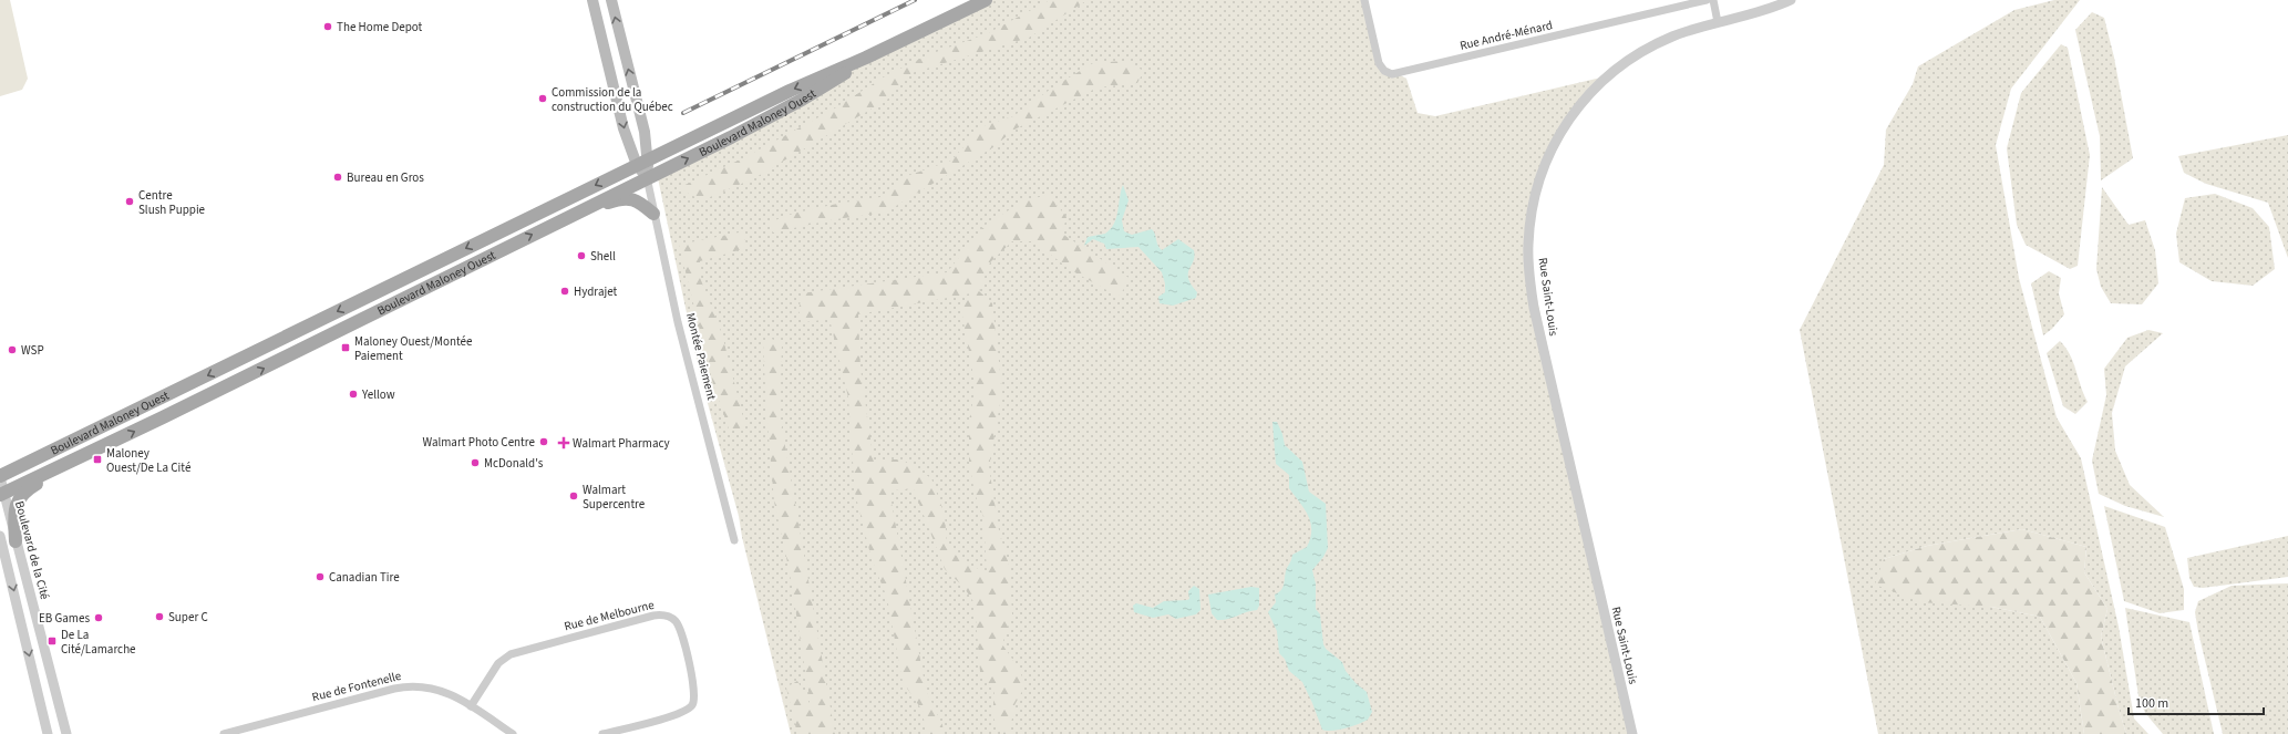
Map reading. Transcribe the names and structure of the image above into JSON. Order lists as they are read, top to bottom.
{
  "streets": {
    "main road": ["Boulevard Maloney Ouest", "Montée Paiement"],
    "street": [
      "Rue André-Ménard",
      "Rue Saint-Louis",
      "Boulevard de la Cité",
      "Rue de Melbourne",
      "Rue de Fontenelle"
    ]
  },
  "crossings": [
    ["Boulevard Maloney Ouest", "Montée Paiement"],
    ["Boulevard Maloney Ouest", "Boulevard de la Cité"],
    ["Rue de Melbourne", "Rue de Fontenelle"]
  ],
  "places": {
    "other": [
      "The Home Depot",
      "Commission de la construction du Québec",
      "Bureau en Gros",
      "Centre Slush Puppie",
      "Shell",
      "Hydrajet",
      "WSP",
      "Yellow",
      "Walmart Photo Centre",
      "McDonald's",
      "Walmart Supercentre",
      "Canadian Tire",
      "Super C",
      "EB Games"
    ],
    "transit": ["Maloney Ouest/Montée Paiement", "Maloney Ouest/De La Cité", "De La Cité/Lamarche"],
    "health": ["Walmart Pharmacy"]
  },
  "scale_bar": "100 m"
}
